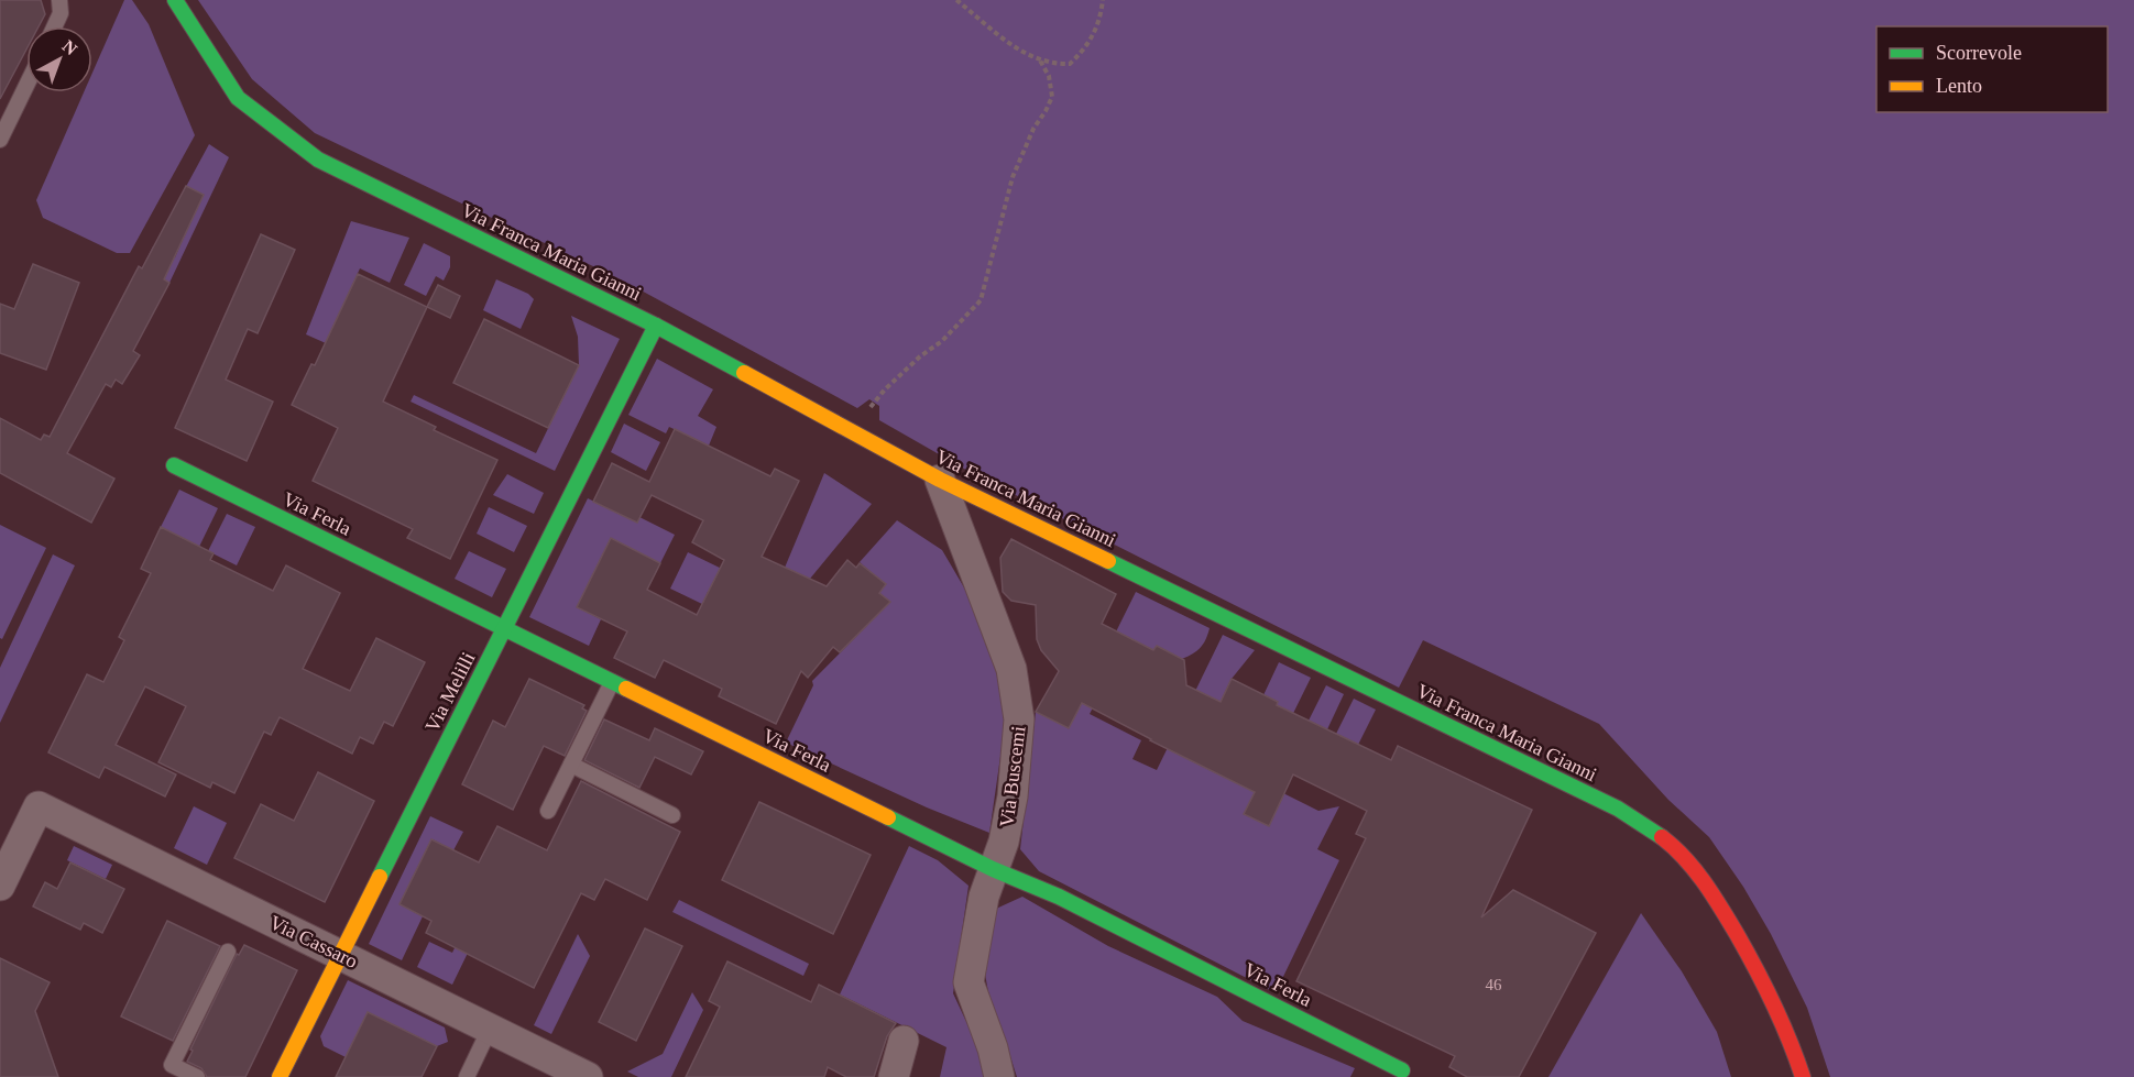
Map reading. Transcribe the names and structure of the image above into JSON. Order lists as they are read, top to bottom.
{
  "streets": {
    "street": [
      "Via Franca Maria Gianni",
      "Via Ferla",
      "Via Melilli",
      "Via Buscemi",
      "Via Cassaro"
    ]
  },
  "crossings": [
    ["Via Franca Maria Gianni", "Via Melilli"],
    ["Via Franca Maria Gianni", "Via Buscemi"],
    ["Via Ferla", "Via Melilli"],
    ["Via Ferla", "Via Buscemi"],
    ["Via Melilli", "Via Cassaro"]
  ],
  "house_numbers": ["46"],
  "legend": ["Scorrevole", "Lento"],
  "north": "top right"
}
